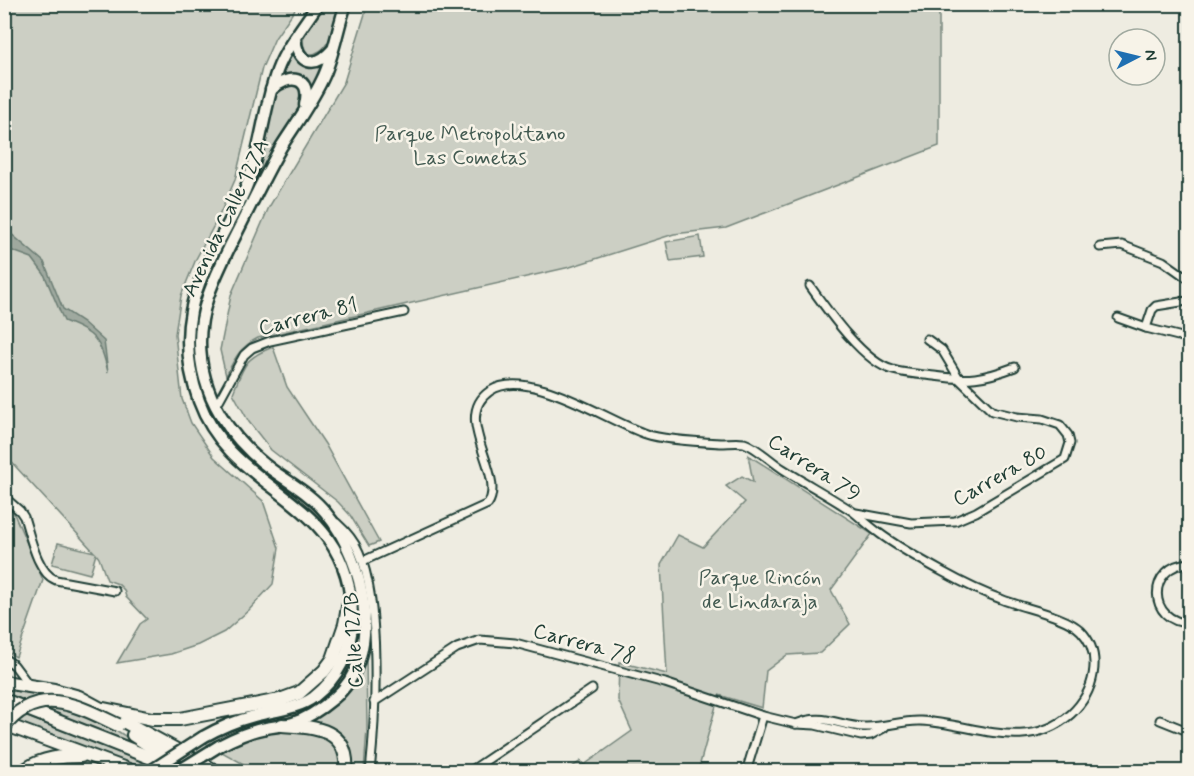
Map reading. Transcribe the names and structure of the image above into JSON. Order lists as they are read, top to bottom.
{
  "streets": {
    "main road": ["Avenida Calle 127A"],
    "street": [
      "Carrera 81",
      "Carrera 79",
      "Carrera 80",
      "Calle 127B",
      "Carrera 78"
    ]
  },
  "crossings": [
    ["Avenida Calle 127A", "Carrera 81"],
    ["Avenida Calle 127A", "Calle 127B"],
    ["Carrera 79", "Carrera 80"],
    ["Carrera 79", "Calle 127B"],
    ["Carrera 79", "Carrera 78"],
    ["Calle 127B", "Carrera 78"]
  ],
  "parks": ["Parque Metropolitano Las Cometas", "Parque Rincón de Lindaraja"],
  "north": "right"
}
